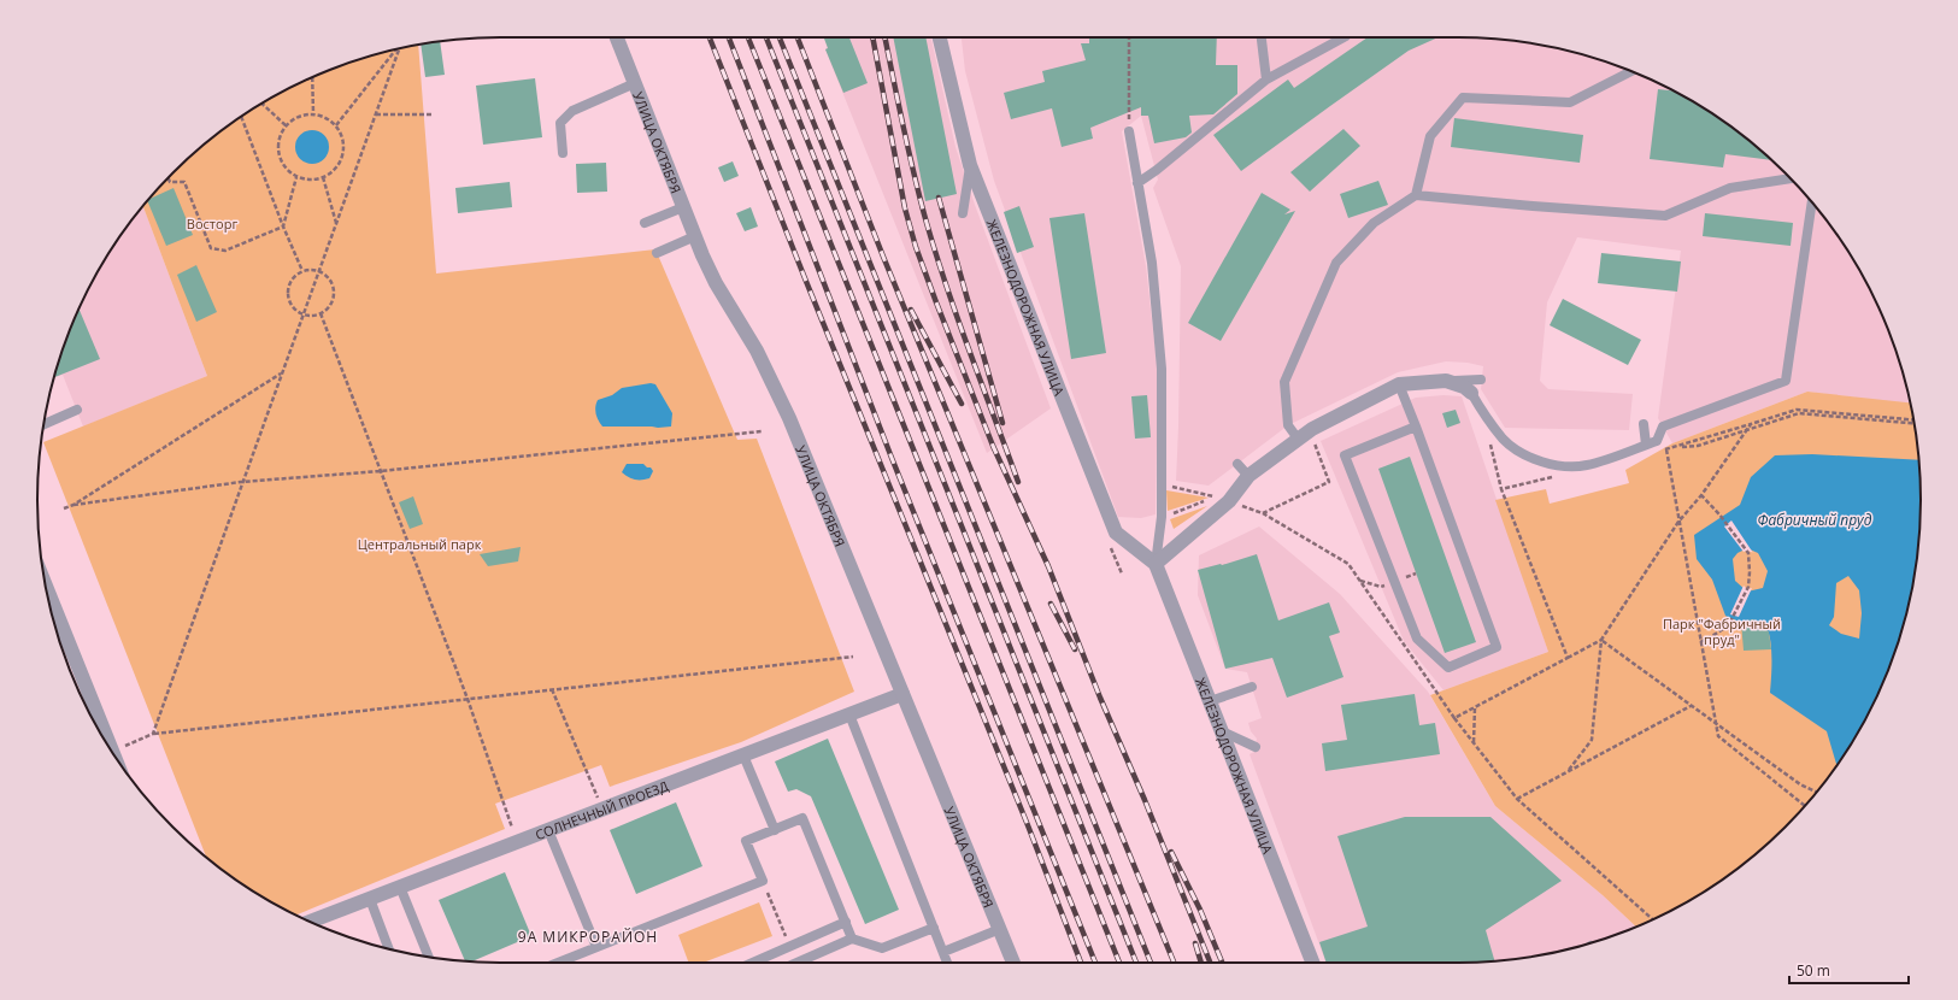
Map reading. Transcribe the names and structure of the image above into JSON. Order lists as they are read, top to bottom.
{
  "streets": {
    "street": ["УЛИЦА ОКТЯБРЯ", "ЖЕЛЕЗНОДОРОЖНАЯ УЛИЦА", "СОЛНЕЧНЫЙ ПРОЕЗД"]
  },
  "crossings": [
    ["УЛИЦА ОКТЯБРЯ", "СОЛНЕЧНЫЙ ПРОЕЗД"]
  ],
  "districts": ["9А МИКРОРАЙОН"],
  "water": ["Фабричный пруд"],
  "parks": ["Восторг", "Центральный парк", "Парк \"Фабричный пруд\""],
  "scale_bar": "50 m"
}
